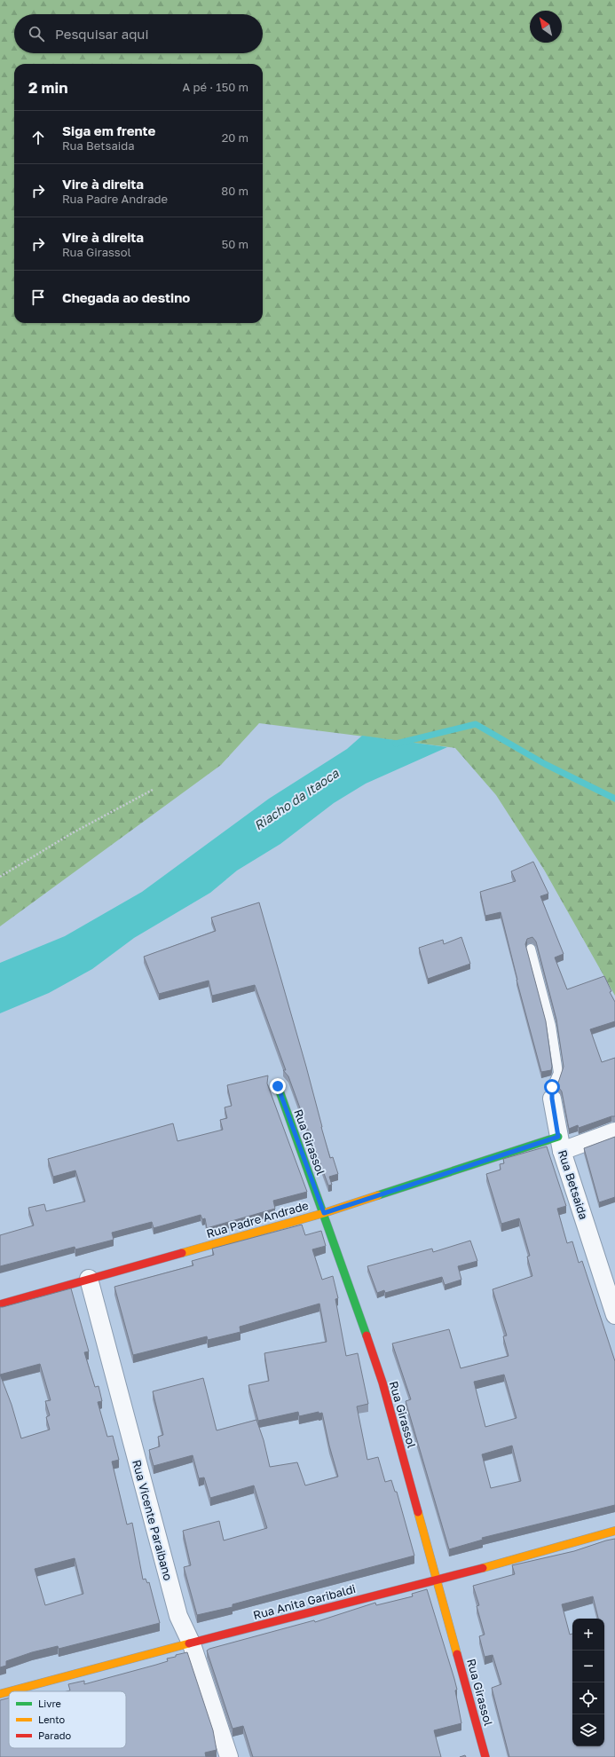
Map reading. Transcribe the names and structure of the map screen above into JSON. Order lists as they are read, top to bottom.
{
  "streets": {
    "street": [
      "Rua Girassol",
      "Rua Betsaida",
      "Rua Padre Andrade",
      "Rua Vicente Paraibano",
      "Rua Anita Garibaldi"
    ]
  },
  "crossings": [
    ["Rua Girassol", "Rua Padre Andrade"],
    ["Rua Girassol", "Rua Anita Garibaldi"],
    ["Rua Betsaida", "Rua Padre Andrade"],
    ["Rua Padre Andrade", "Rua Vicente Paraibano"],
    ["Rua Vicente Paraibano", "Rua Anita Garibaldi"]
  ],
  "water": ["Riacho da Itaoca"],
  "legend": ["Livre", "Lento", "Parado"],
  "north": "top left",
  "page": {
    "search": "Pesquisar aqui",
    "heading": ["2 min", "A pé · 150 m"],
    "list": [
      ["Siga em frente", "Rua Betsaida", "20 m"],
      ["Vire à direita", "Rua Padre Andrade", "80 m"],
      ["Vire à direita", "Rua Girassol", "50 m"],
      "Chegada ao destino"
    ],
    "map_buttons": ["+", "−"]
  }
}
